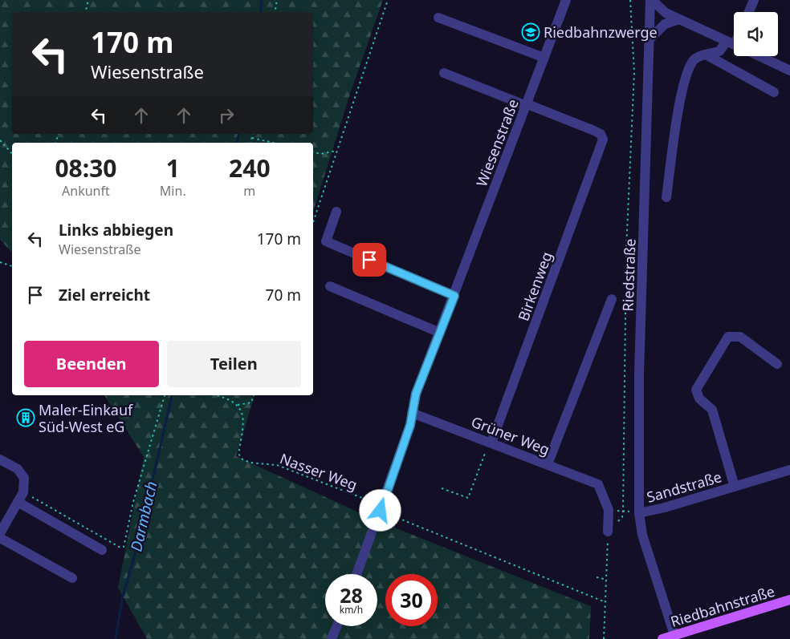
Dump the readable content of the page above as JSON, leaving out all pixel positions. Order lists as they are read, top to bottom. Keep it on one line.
{"streets":{"main road":["Riedbahnstraße"],"street":["Wiesenstraße","Riedstraße","Birkenweg","Grüner Weg","Sandstraße"],"path":["Nasser Weg"]},"crossings":[["Wiesenstraße","Birkenweg"],["Wiesenstraße","Grüner Weg"],["Wiesenstraße","Nasser Weg"],["Riedstraße","Sandstraße"],["Birkenweg","Grüner Weg"],["Sandstraße","Riedbahnstraße"]],"water":["Darmbach"],"places":{"school or university":["Riedbahnzwerge"],"building":["Maler-Einkauf Süd-West eG"]},"page":{"turn":["170 m","Wiesenstraße"],"eta":["08:30","Ankunft","1","Min.","240","m"],"list":[{"name":"Links abbiegen","note":"Wiesenstraße","value":"170 m"},{"name":"Ziel erreicht","value":"70 m"}],"buttons":["Beenden","Teilen"],"speed":"28 km/h","limit":"30"}}
